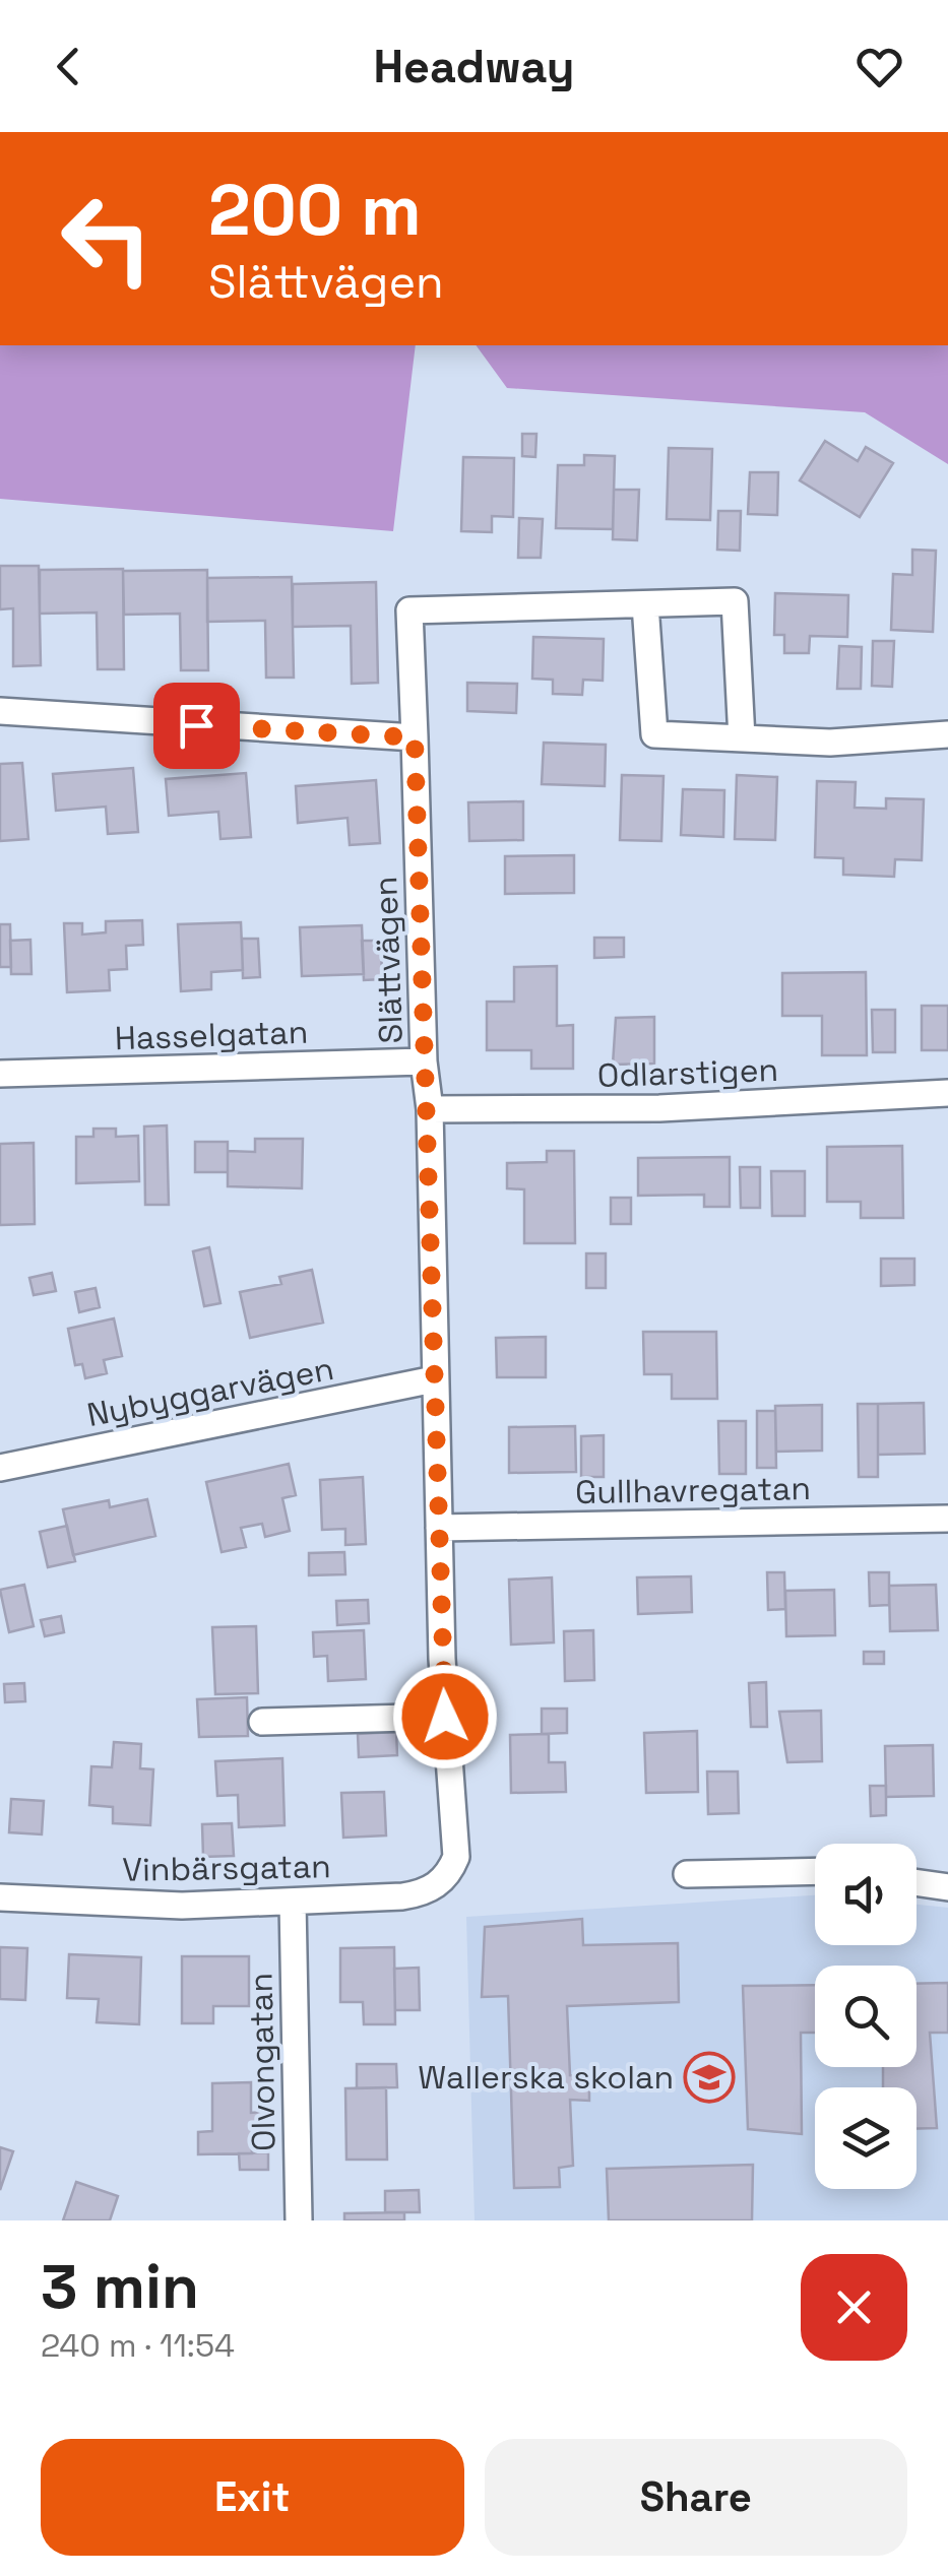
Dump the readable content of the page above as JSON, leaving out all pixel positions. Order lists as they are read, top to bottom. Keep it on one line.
{"streets":{"street":["Slättvägen","Hasselgatan","Odlarstigen","Nybyggarvägen","Gullhavregatan","Vinbärsgatan","Olvongatan"]},"crossings":[["Slättvägen","Hasselgatan"],["Slättvägen","Odlarstigen"],["Slättvägen","Nybyggarvägen"],["Slättvägen","Gullhavregatan"],["Slättvägen","Vinbärsgatan"],["Vinbärsgatan","Olvongatan"]],"places":{"school or university":["Wallerska skolan"]},"page":{"header":"Headway","turn":["200 m","Slättvägen"],"heading":["3 min","240 m · 11:54"],"buttons":["Exit","Share"]}}
